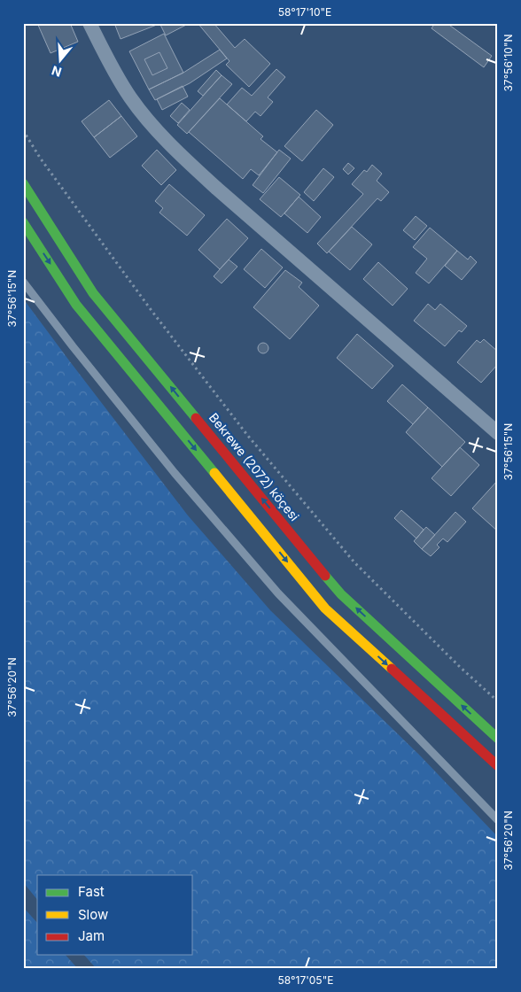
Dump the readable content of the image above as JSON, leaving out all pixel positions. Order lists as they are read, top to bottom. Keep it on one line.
{"streets":{"main road":["Bekrewe (2072) köçesi"]},"legend":["Fast","Slow","Jam"],"north":"bottom","coordinates":["58°17'10\"E","37°56'10\"N","37°56'15\"N","37°56'20\"N","58°17'05\"E"]}
